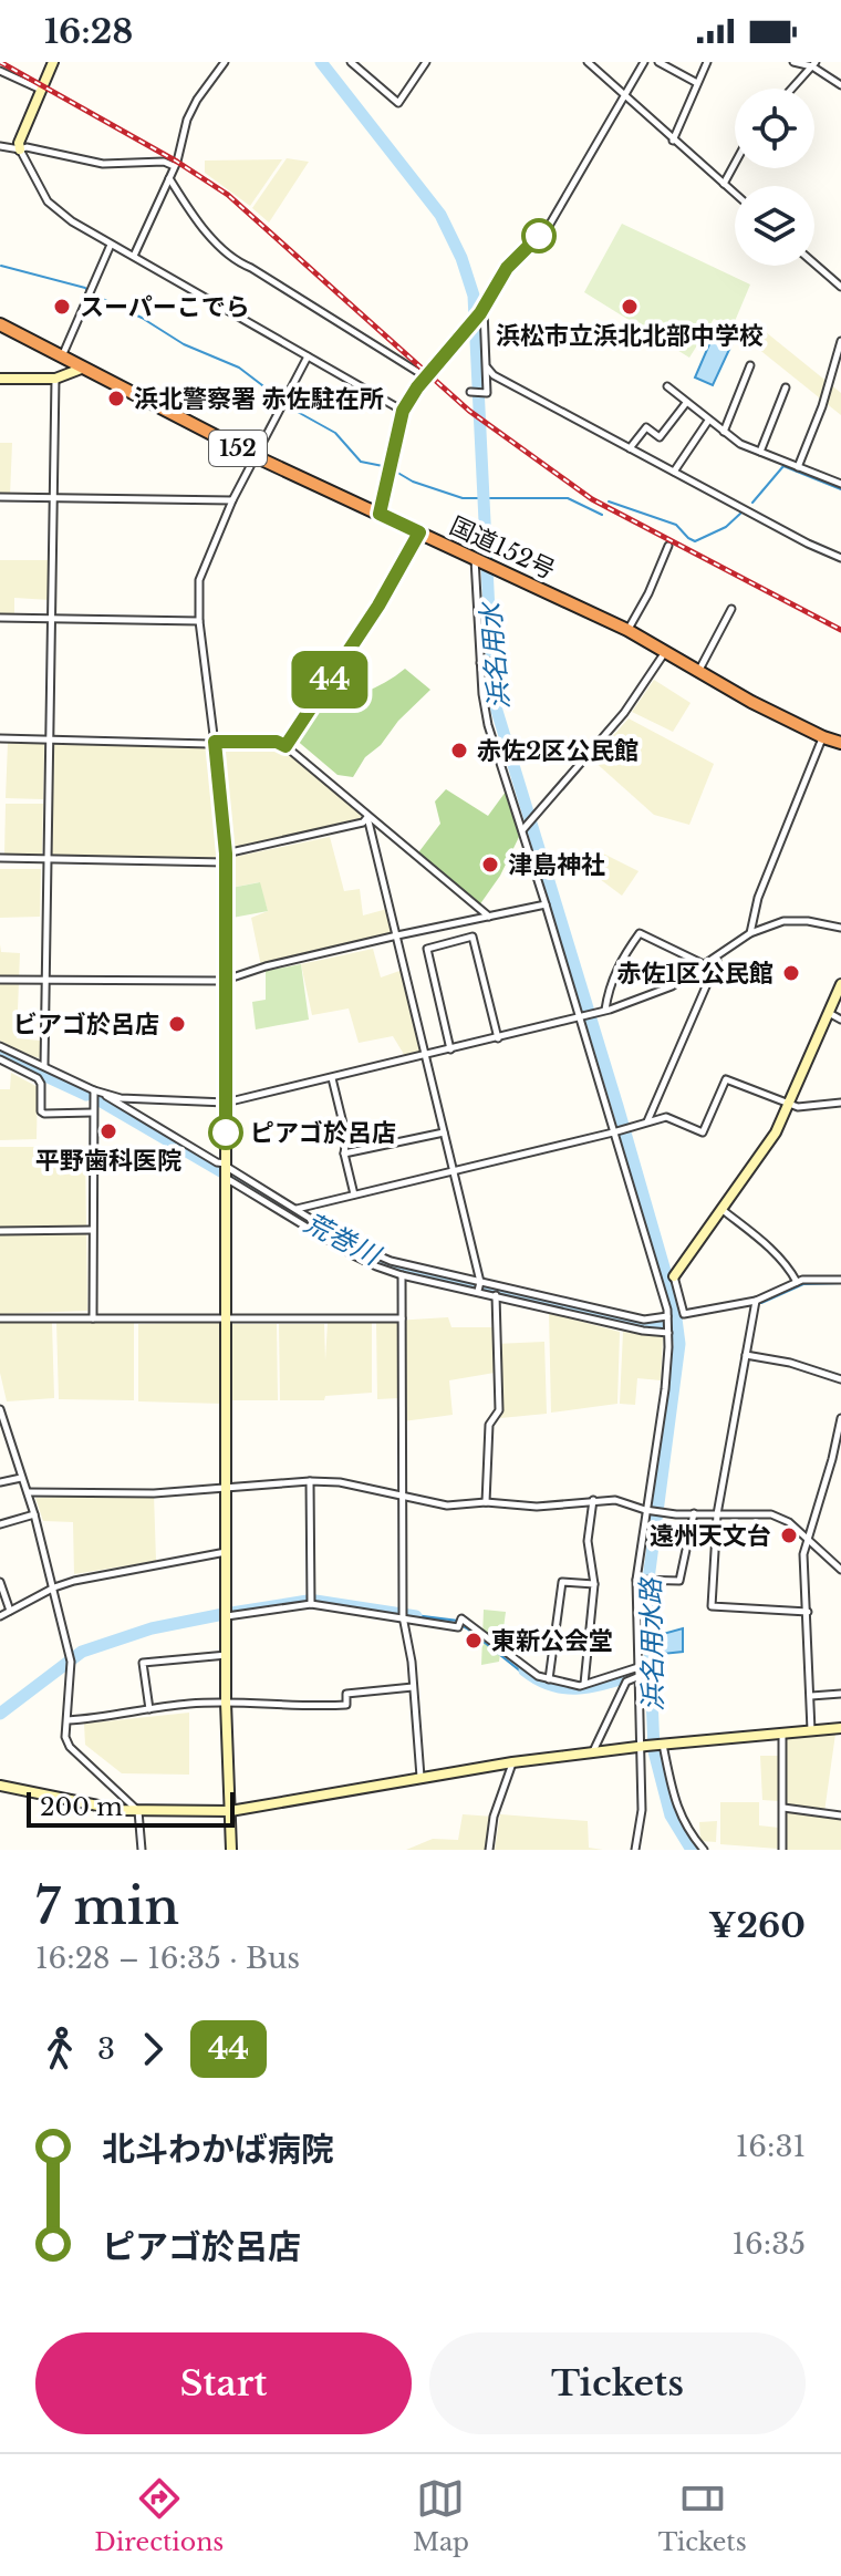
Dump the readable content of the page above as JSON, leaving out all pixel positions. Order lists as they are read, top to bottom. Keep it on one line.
{"streets":{"highway":["152","国道152号"]},"water":["浜名用水","荒巻川","浜名用水路"],"places":["スーパーこでら","浜松市立浜北北部中学校","浜北警察署 赤佐駐在所","赤佐2区公民館","津島神社","赤佐1区公民館","ビアゴ於呂店","平野歯科医院","ピアゴ於呂店","遠州天文台","東新公会堂"],"lines":["bus line 44"],"scale_bar":"200 m","page":{"status":"16:28","on_map":"44","scale":"200 m","heading":["7 min","16:28 – 16:35 · Bus","¥260"],"legs":["3","44"],"list":[{"name":"北斗わかば病院","value":"16:31"},{"name":"ピアゴ於呂店","value":"16:35"}],"buttons":["Start","Tickets"],"tabs":["Directions","Map","Tickets"]}}
